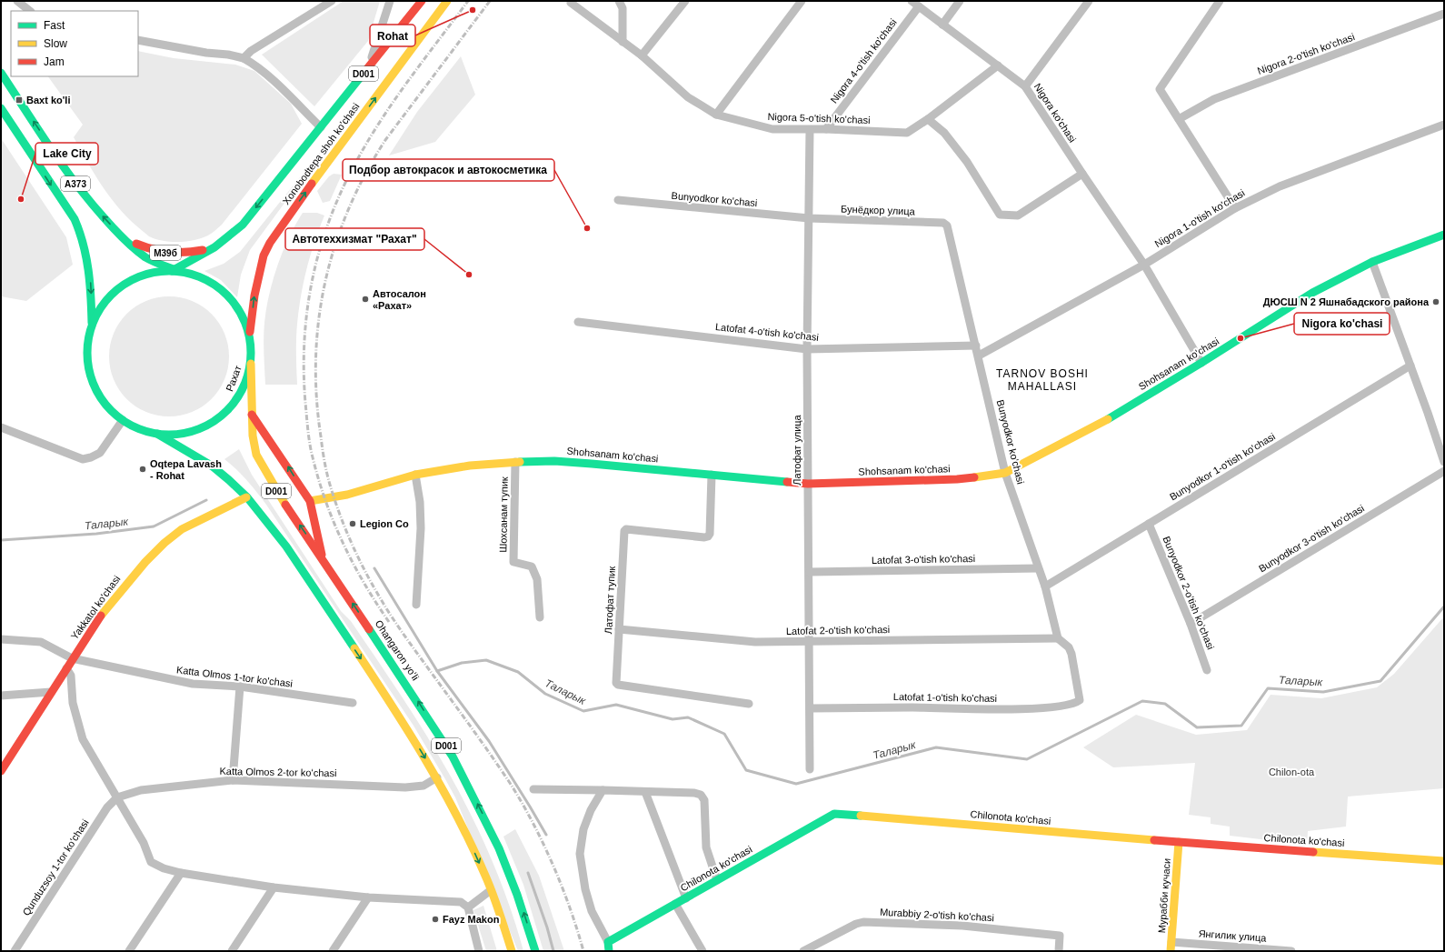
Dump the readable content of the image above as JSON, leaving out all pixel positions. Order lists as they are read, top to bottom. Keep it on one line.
{"streets":{"main road":["D001","Xonobodtepa shoh ko'chasi","A373","M39б","Shohsanam ko'chasi","Рахат","Yakkatol ko'chasi","Ohangaron yoʻli","Chilonota ko'chasi","Мурабби кучаси"],"street":["Nigora 2-o'tish ko'chasi","Nigora 4-o'tish ko'chasi","Nigora ko'chasi","Nigora 5-o'tish ko'chasi","Bunyodkor ko'chasi","Бунёдкор улица","Nigora 1-o'tish ko'chasi","Latofat 4-o'tish ko'chasi","Латофат улица","Bunyodkor 1-o'tish ko'chasi","Шохсанам тупик","Bunyodkor 3-o'tish ko'chasi","Latofat 3-o'tish ko'chasi","Bunyodkor 2-o'tish ko'chasi","Латофат тупик","Latofat 2-o'tish ko'chasi","Katta Olmos 1-tor ko'chasi","Latofat 1-o'tish ko'chasi","Katta Olmos 2-tor koʻchasi","Qunduzsoy 1-tor ko'chasi","Murabbiy 2-o'tish ko'chasi","Янгилик улица"]},"crossings":[["Nigora 4-o'tish ko'chasi","Nigora ko'chasi"],["Nigora 4-o'tish ko'chasi","Nigora 5-o'tish ko'chasi"],["D001","Рахат"],["D001","Yakkatol ko'chasi"],["D001","Katta Olmos 2-tor koʻchasi"],["Nigora ko'chasi","Nigora 5-o'tish ko'chasi"],["Nigora ko'chasi","Nigora 1-o'tish ko'chasi"],["Nigora ko'chasi","Shohsanam ko'chasi"],["Nigora 5-o'tish ko'chasi","Латофат улица"],["Xonobodtepa shoh ko'chasi","A373"],["Xonobodtepa shoh ko'chasi","M39б"],["Xonobodtepa shoh ko'chasi","Рахат"],["A373","M39б"],["A373","Рахат"],["Bunyodkor ko'chasi","Бунёдкор улица"],["Bunyodkor ko'chasi","Nigora 1-o'tish ko'chasi"],["Bunyodkor ko'chasi","Latofat 4-o'tish ko'chasi"],["Bunyodkor ko'chasi","Shohsanam ko'chasi"],["Bunyodkor ko'chasi","Латофат улица"],["Bunyodkor ko'chasi","Bunyodkor 1-o'tish ko'chasi"],["Bunyodkor ko'chasi","Latofat 3-o'tish ko'chasi"],["Bunyodkor ko'chasi","Latofat 2-o'tish ko'chasi"],["Bunyodkor ko'chasi","Latofat 1-o'tish ko'chasi"],["Бунёдкор улица","Латофат улица"],["Latofat 4-o'tish ko'chasi","Латофат улица"],["Shohsanam ko'chasi","Латофат улица"],["Shohsanam ko'chasi","Шохсанам тупик"],["Shohsanam ko'chasi","Латофат тупик"],["Рахат","Ohangaron yoʻli"],["Латофат улица","Latofat 3-o'tish ko'chasi"],["Латофат улица","Latofat 2-o'tish ko'chasi"],["Латофат улица","Latofat 1-o'tish ko'chasi"],["Bunyodkor 1-o'tish ko'chasi","Bunyodkor 2-o'tish ko'chasi"],["Bunyodkor 3-o'tish ko'chasi","Bunyodkor 2-o'tish ko'chasi"],["Латофат тупик","Latofat 2-o'tish ko'chasi"],["Yakkatol ko'chasi","Katta Olmos 1-tor ko'chasi"],["Latofat 2-o'tish ko'chasi","Latofat 1-o'tish ko'chasi"],["Katta Olmos 2-tor koʻchasi","Qunduzsoy 1-tor ko'chasi"],["Chilonota ko'chasi","Мурабби кучаси"],["Мурабби кучаси","Янгилик улица"]],"districts":["TARNOV BOSHI MAHALLASI"],"water":["Таларык"],"parks":["Chilon-ota"],"places":{"other":["Rohat","Lake City","Подбор автокрасок и автокосметика","Автотеххизмат \"Рахат\"","Автосалон «Рахат»","ДЮСШ N 2 Яшнабадского района","Nigora ko'chasi","Oqtepa Lavash - Rohat","Legion Co","Fayz Makon"],"transit":["Baxt ko'li"]},"legend":["Fast","Slow","Jam"]}
